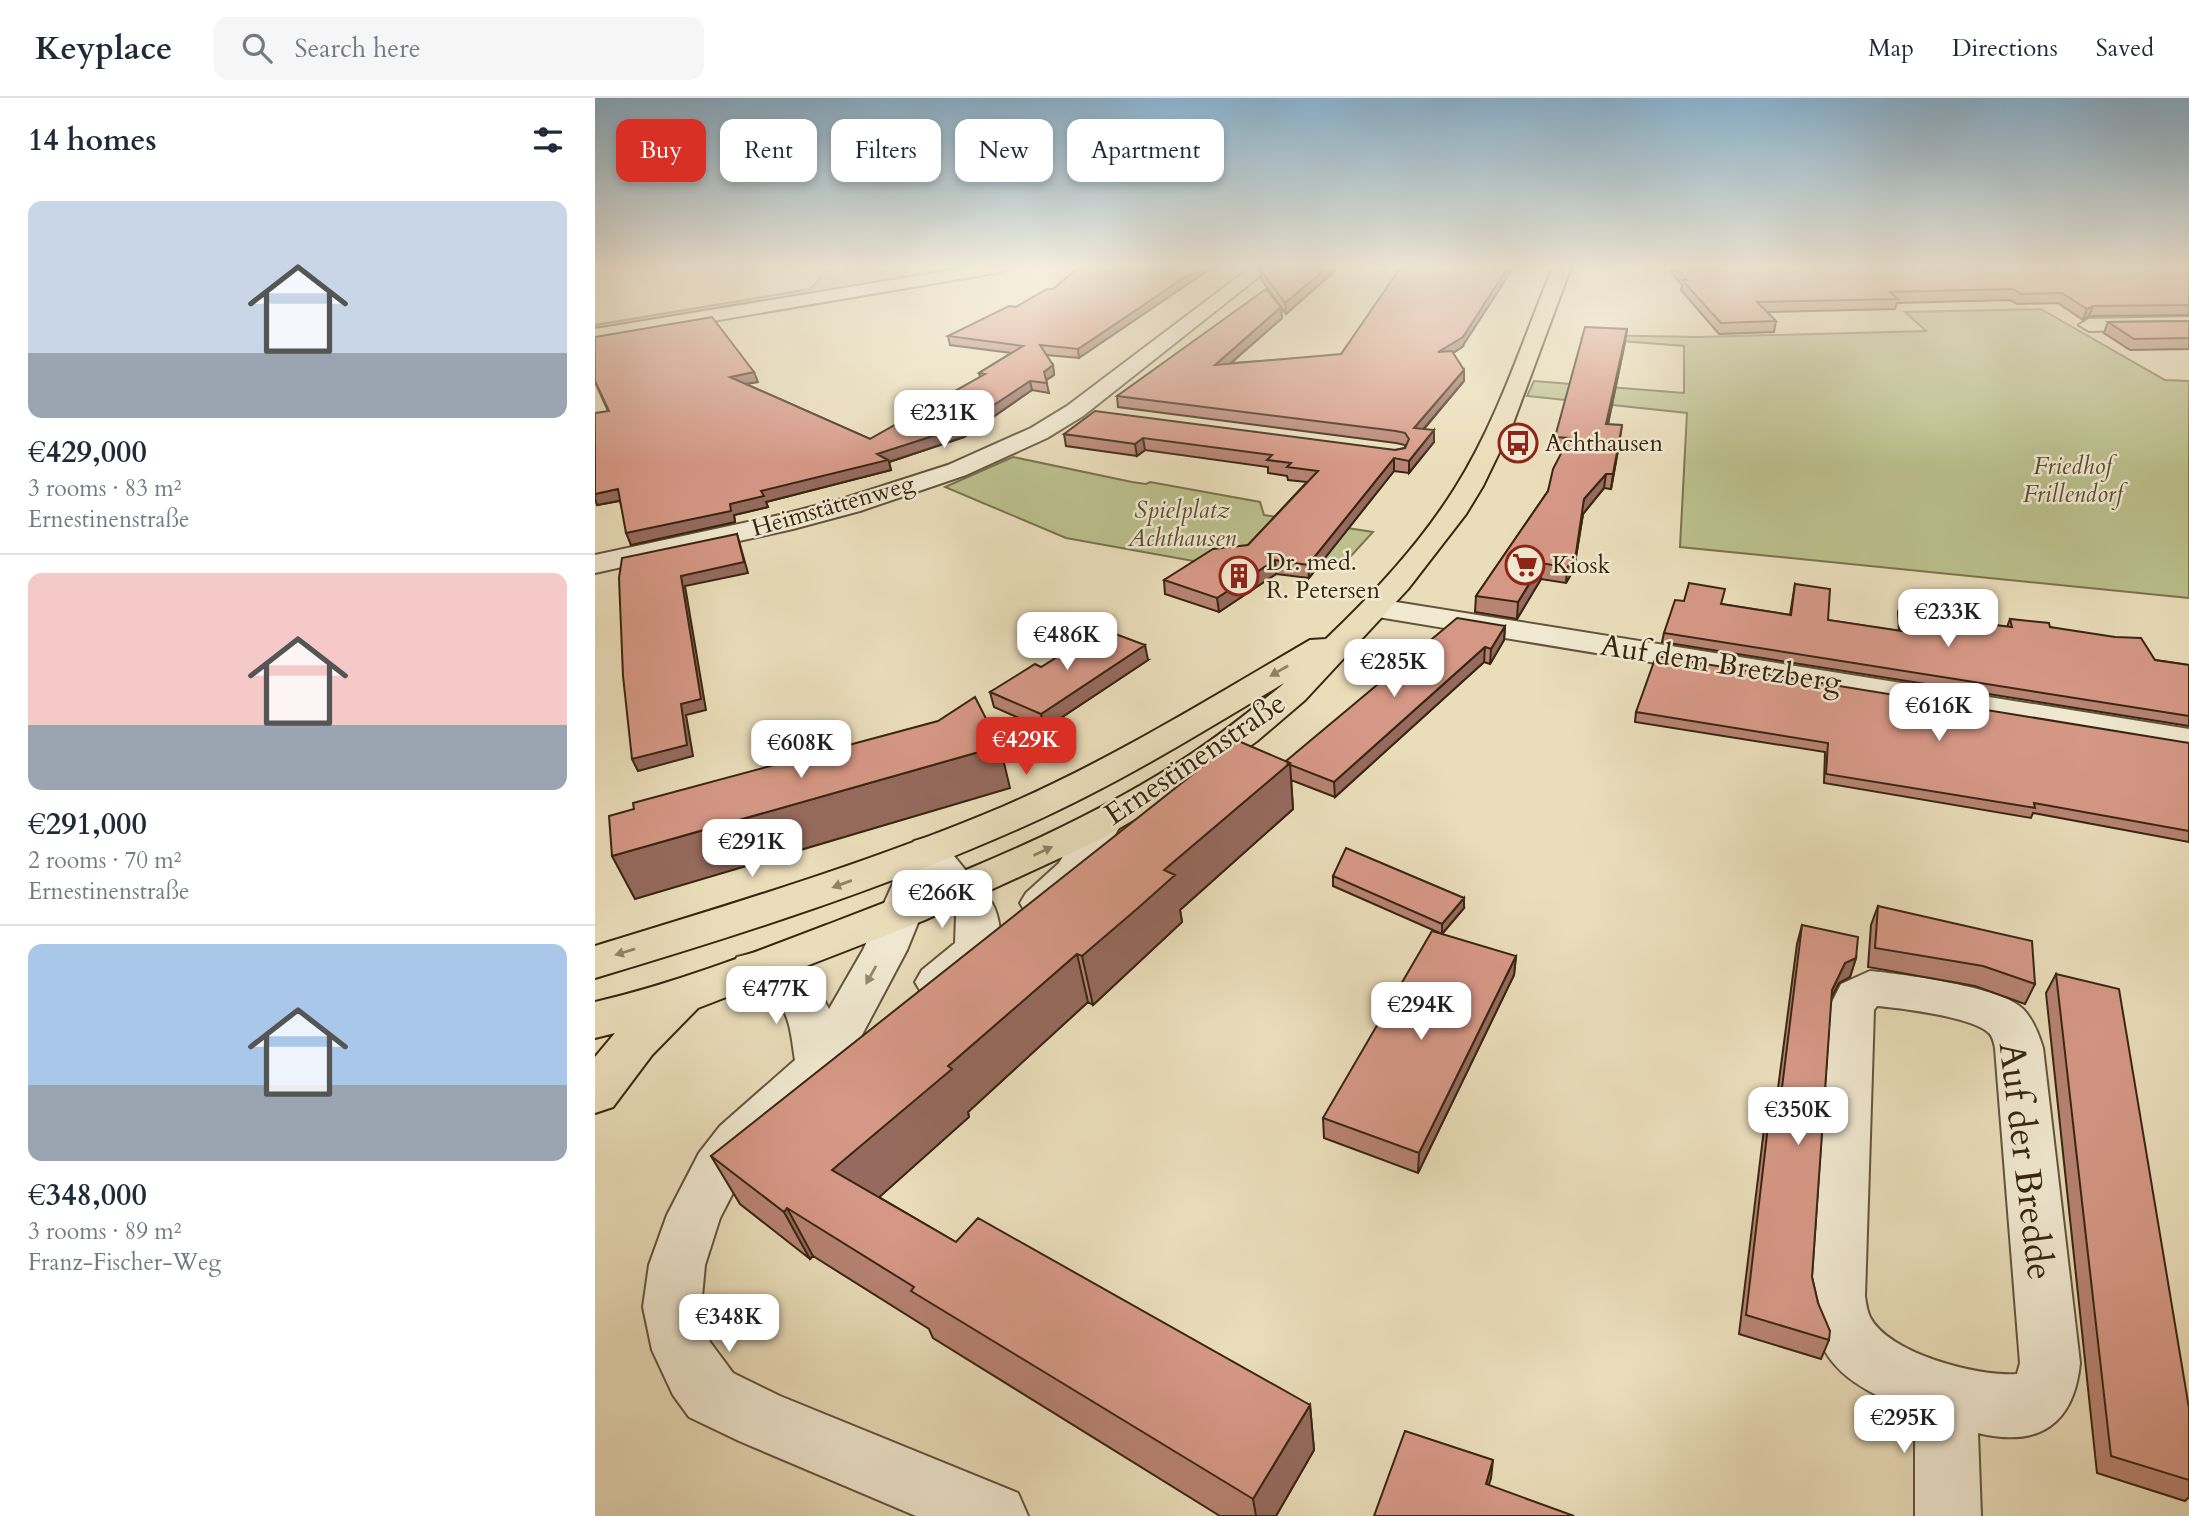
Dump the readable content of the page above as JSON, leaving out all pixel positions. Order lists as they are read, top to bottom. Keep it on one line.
{"streets":{"main road":["Ernestinenstraße"],"street":["Heimstättenweg","Auf dem Bretzberg","Auf der Bredde"]},"crossings":[["Auf dem Bretzberg","Ernestinenstraße"]],"parks":["Friedhof Frillendorf","Spielplatz Achthausen"],"places":{"bus stop":["Achthausen"],"supermarket":["Kiosk"],"building":["Dr. med. R. Petersen"]},"page":{"header":"Keyplace","search":"Search here","nav":["Map","Directions","Saved"],"heading":"14 homes","chip":["Buy","Rent","Filters","New","Apartment"],"list":[{"name":"€429,000","note":"3 rooms · 83 m² · Ernestinenstraße"},{"name":"€291,000","note":"2 rooms · 70 m² · Ernestinenstraße"},{"name":"€348,000","note":"3 rooms · 89 m² · Franz-Fischer-Weg"}],"price":["€231K","€233K","€486K","€285K","€616K","€429K","€608K","€291K","€266K","€477K","€294K","€350K","€348K","€295K"]}}
